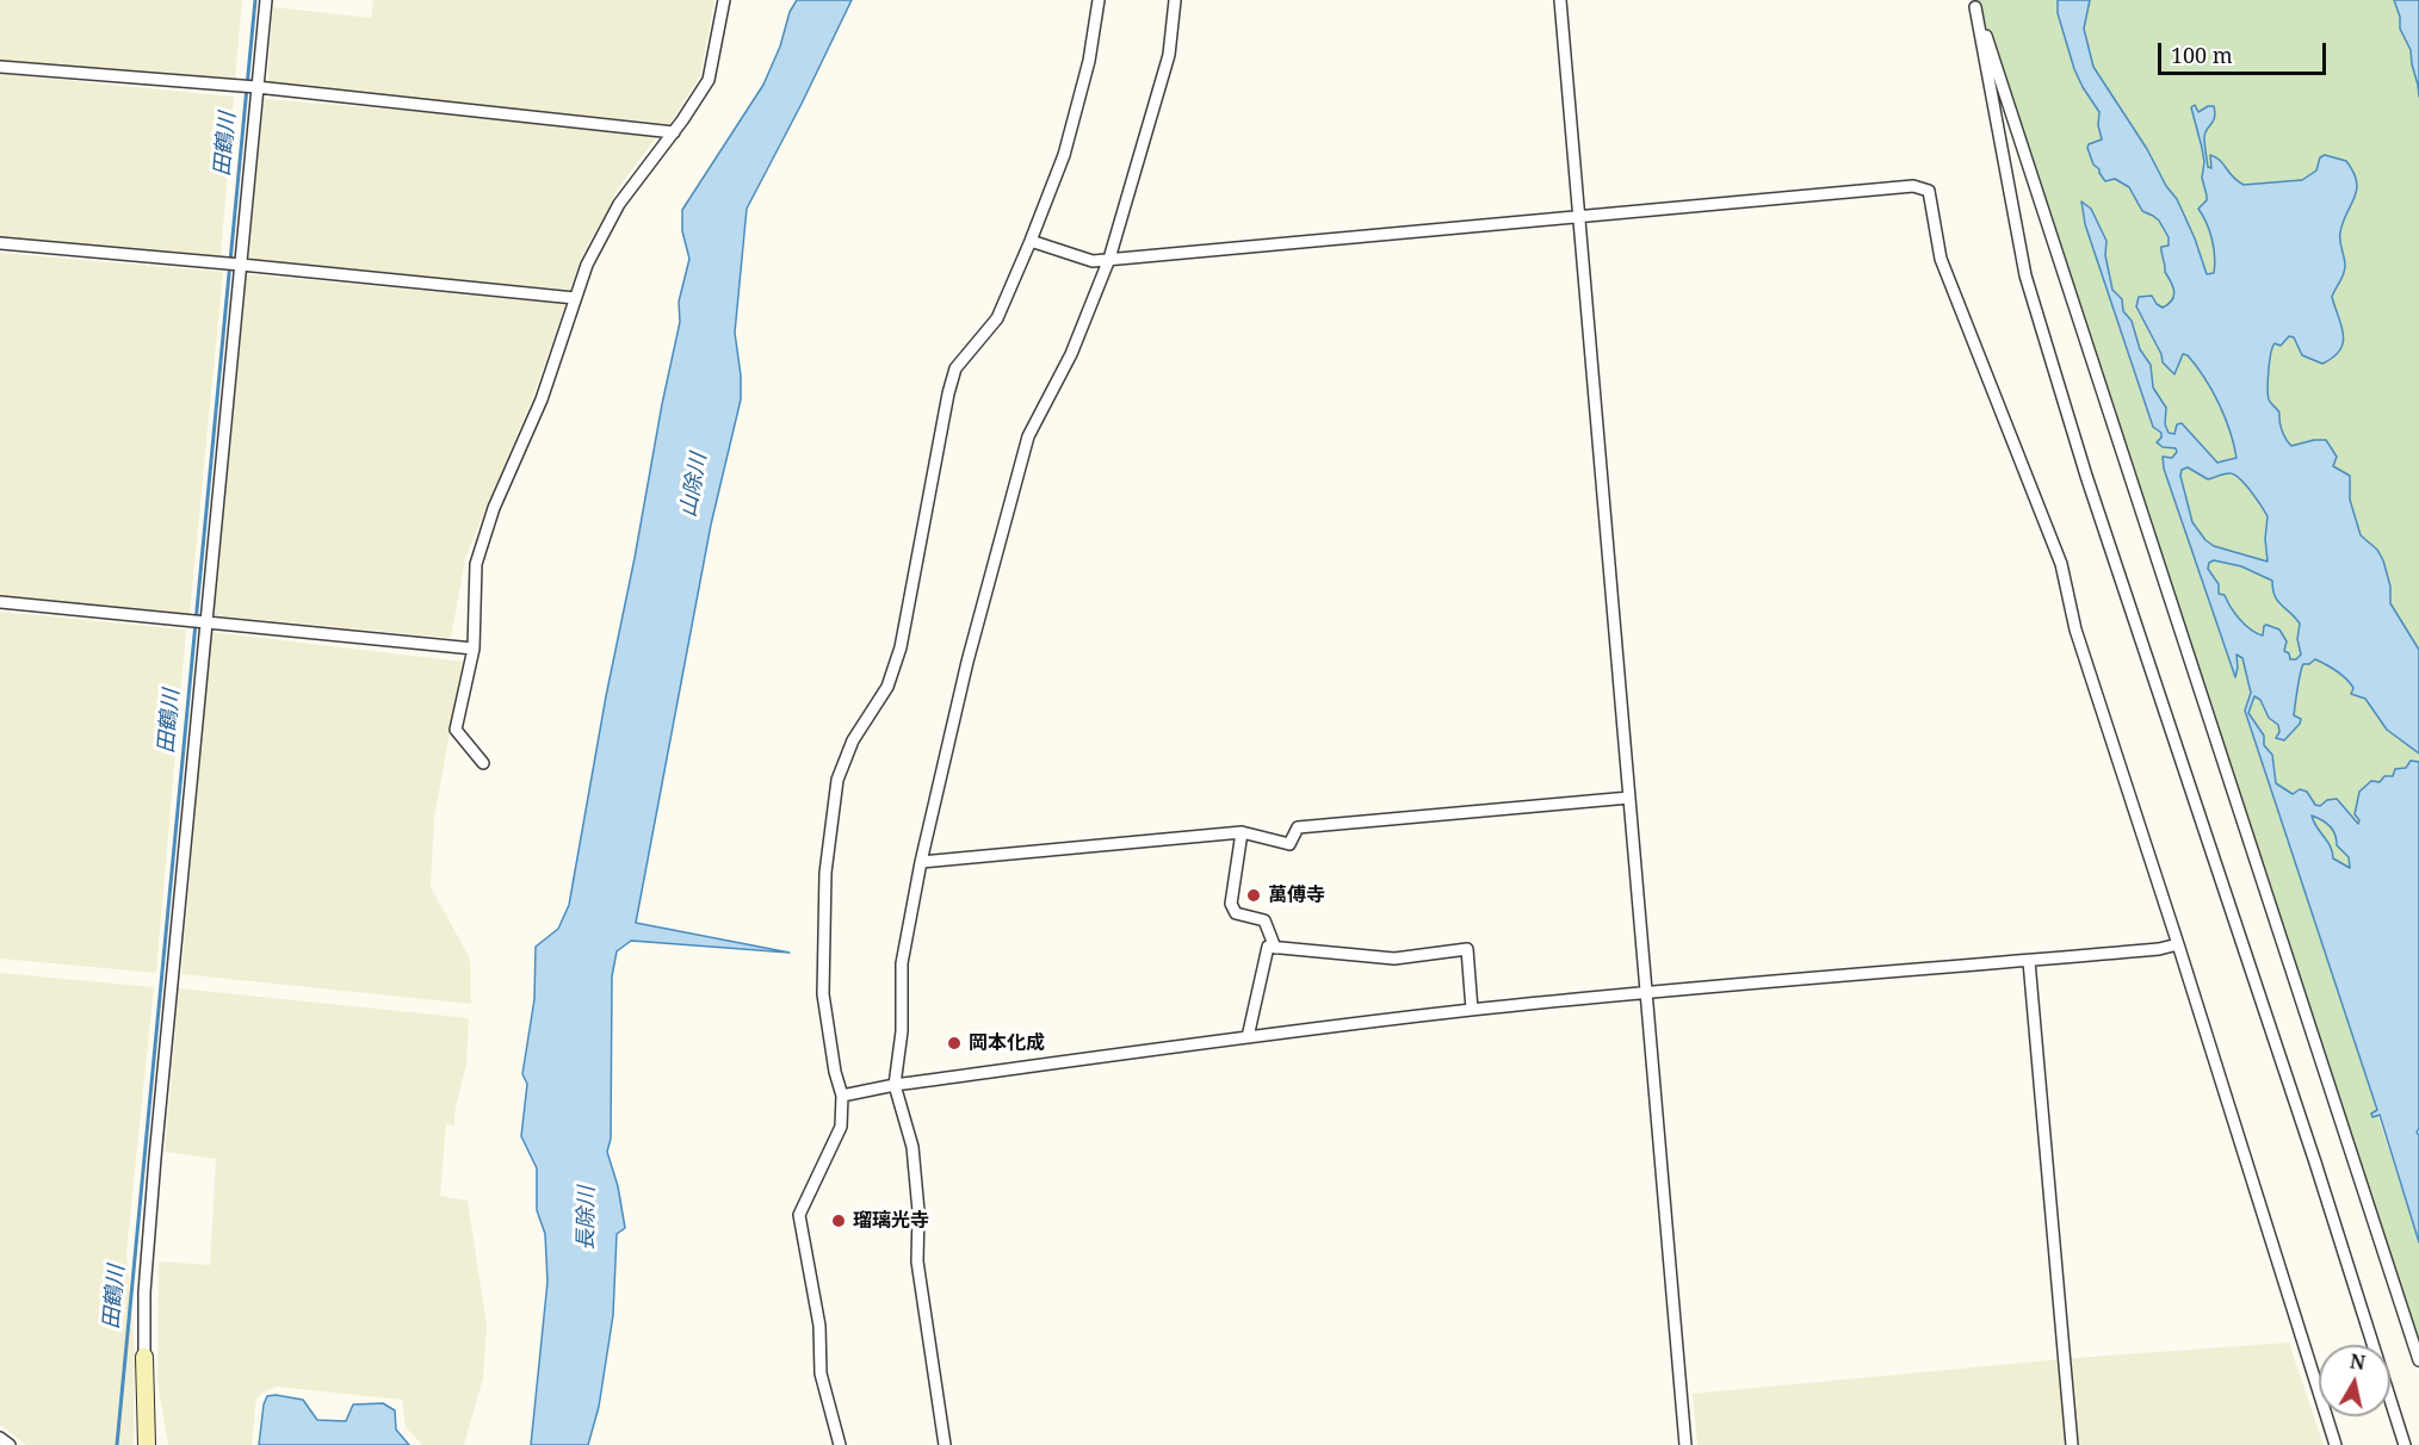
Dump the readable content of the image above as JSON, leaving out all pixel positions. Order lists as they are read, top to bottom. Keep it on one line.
{"water":["田鶴川","山除川","長除川"],"places":["萬傅寺","岡本化成","瑠璃光寺"],"scale_bar":"100 m","north":"top"}
